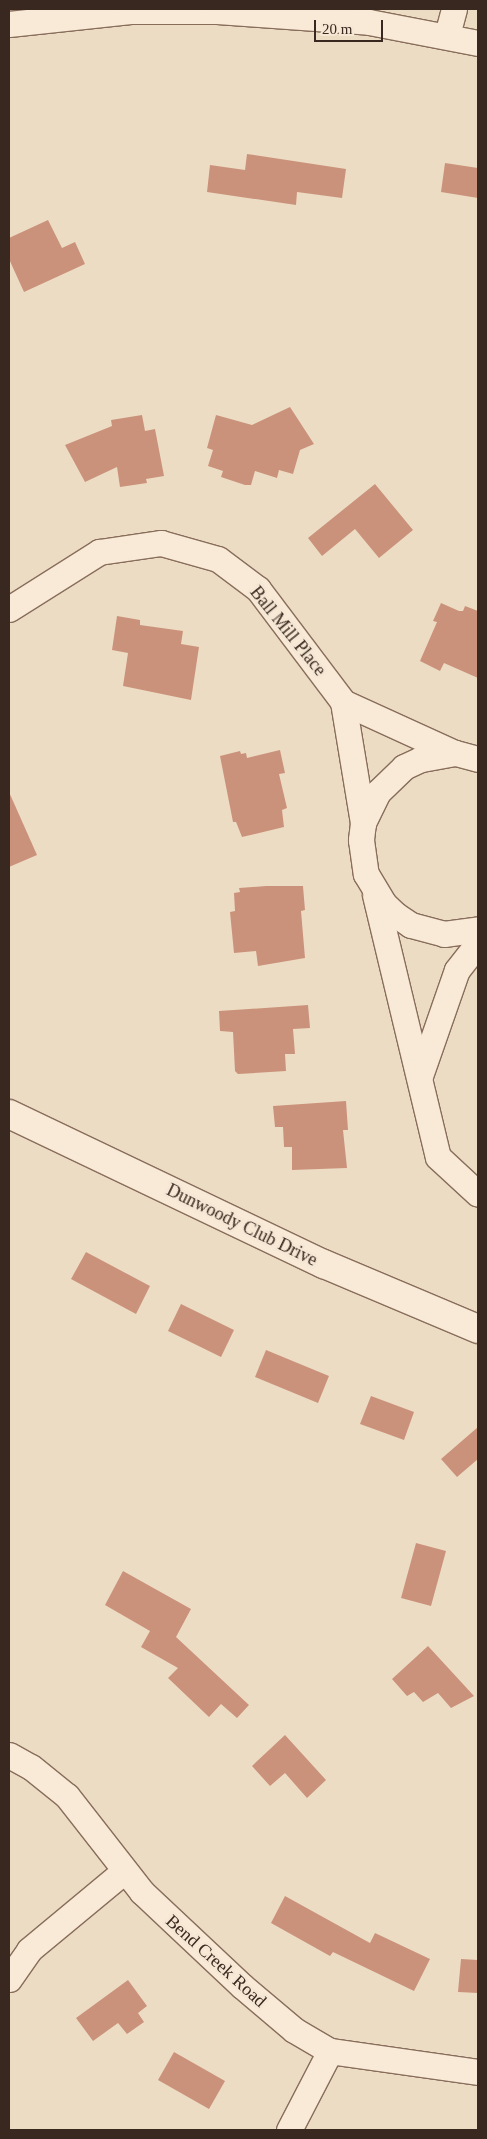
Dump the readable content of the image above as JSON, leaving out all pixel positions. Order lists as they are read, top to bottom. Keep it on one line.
{"streets":{"street":["Ball Mill Place","Dunwoody Club Drive","Bend Creek Road"]},"scale_bar":"20 m"}
